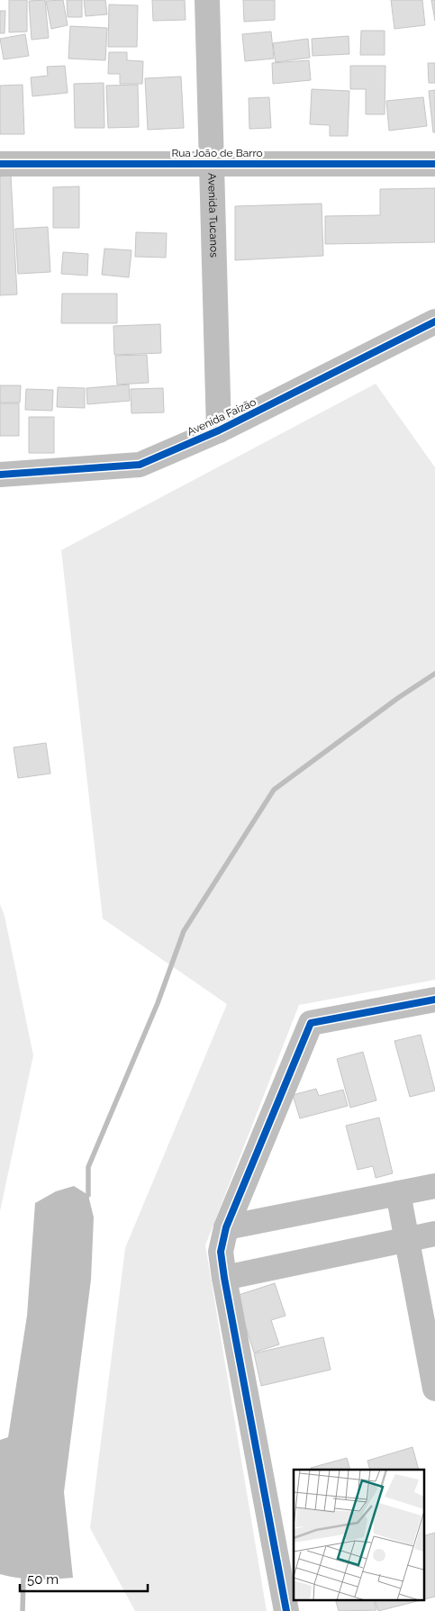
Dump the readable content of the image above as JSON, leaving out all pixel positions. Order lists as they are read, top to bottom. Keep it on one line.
{"streets":{"street":["Rua João de Barro","Avenida Tucanos","Avenida Faizão"]},"crossings":[["Rua João de Barro","Avenida Tucanos"],["Avenida Tucanos","Avenida Faizão"]],"scale_bar":"50 m"}
